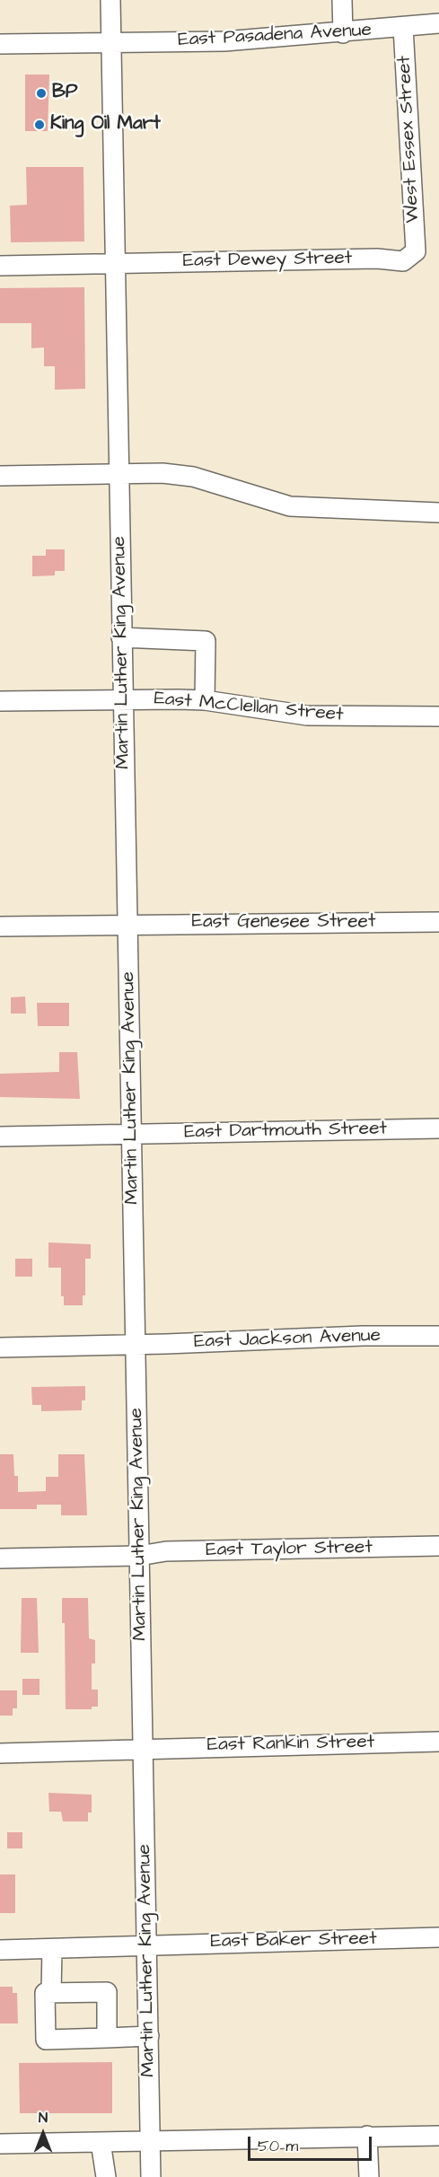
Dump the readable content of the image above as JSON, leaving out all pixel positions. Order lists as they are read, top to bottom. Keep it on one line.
{"streets":{"street":["East Pasadena Avenue","West Essex Street","East Dewey Street","Martin Luther King Avenue","East McClellan Street","East Genesee Street","East Dartmouth Street","East Jackson Avenue","East Taylor Street","East Rankin Street","East Baker Street"]},"crossings":[["East Pasadena Avenue","West Essex Street"],["East Pasadena Avenue","Martin Luther King Avenue"],["West Essex Street","East Dewey Street"],["East Dewey Street","Martin Luther King Avenue"],["Martin Luther King Avenue","East McClellan Street"],["Martin Luther King Avenue","East Genesee Street"],["Martin Luther King Avenue","East Dartmouth Street"],["Martin Luther King Avenue","East Jackson Avenue"],["Martin Luther King Avenue","East Taylor Street"],["Martin Luther King Avenue","East Rankin Street"],["Martin Luther King Avenue","East Baker Street"]],"places":["BP","King Oil Mart"],"scale_bar":"50 m","north":"top"}
